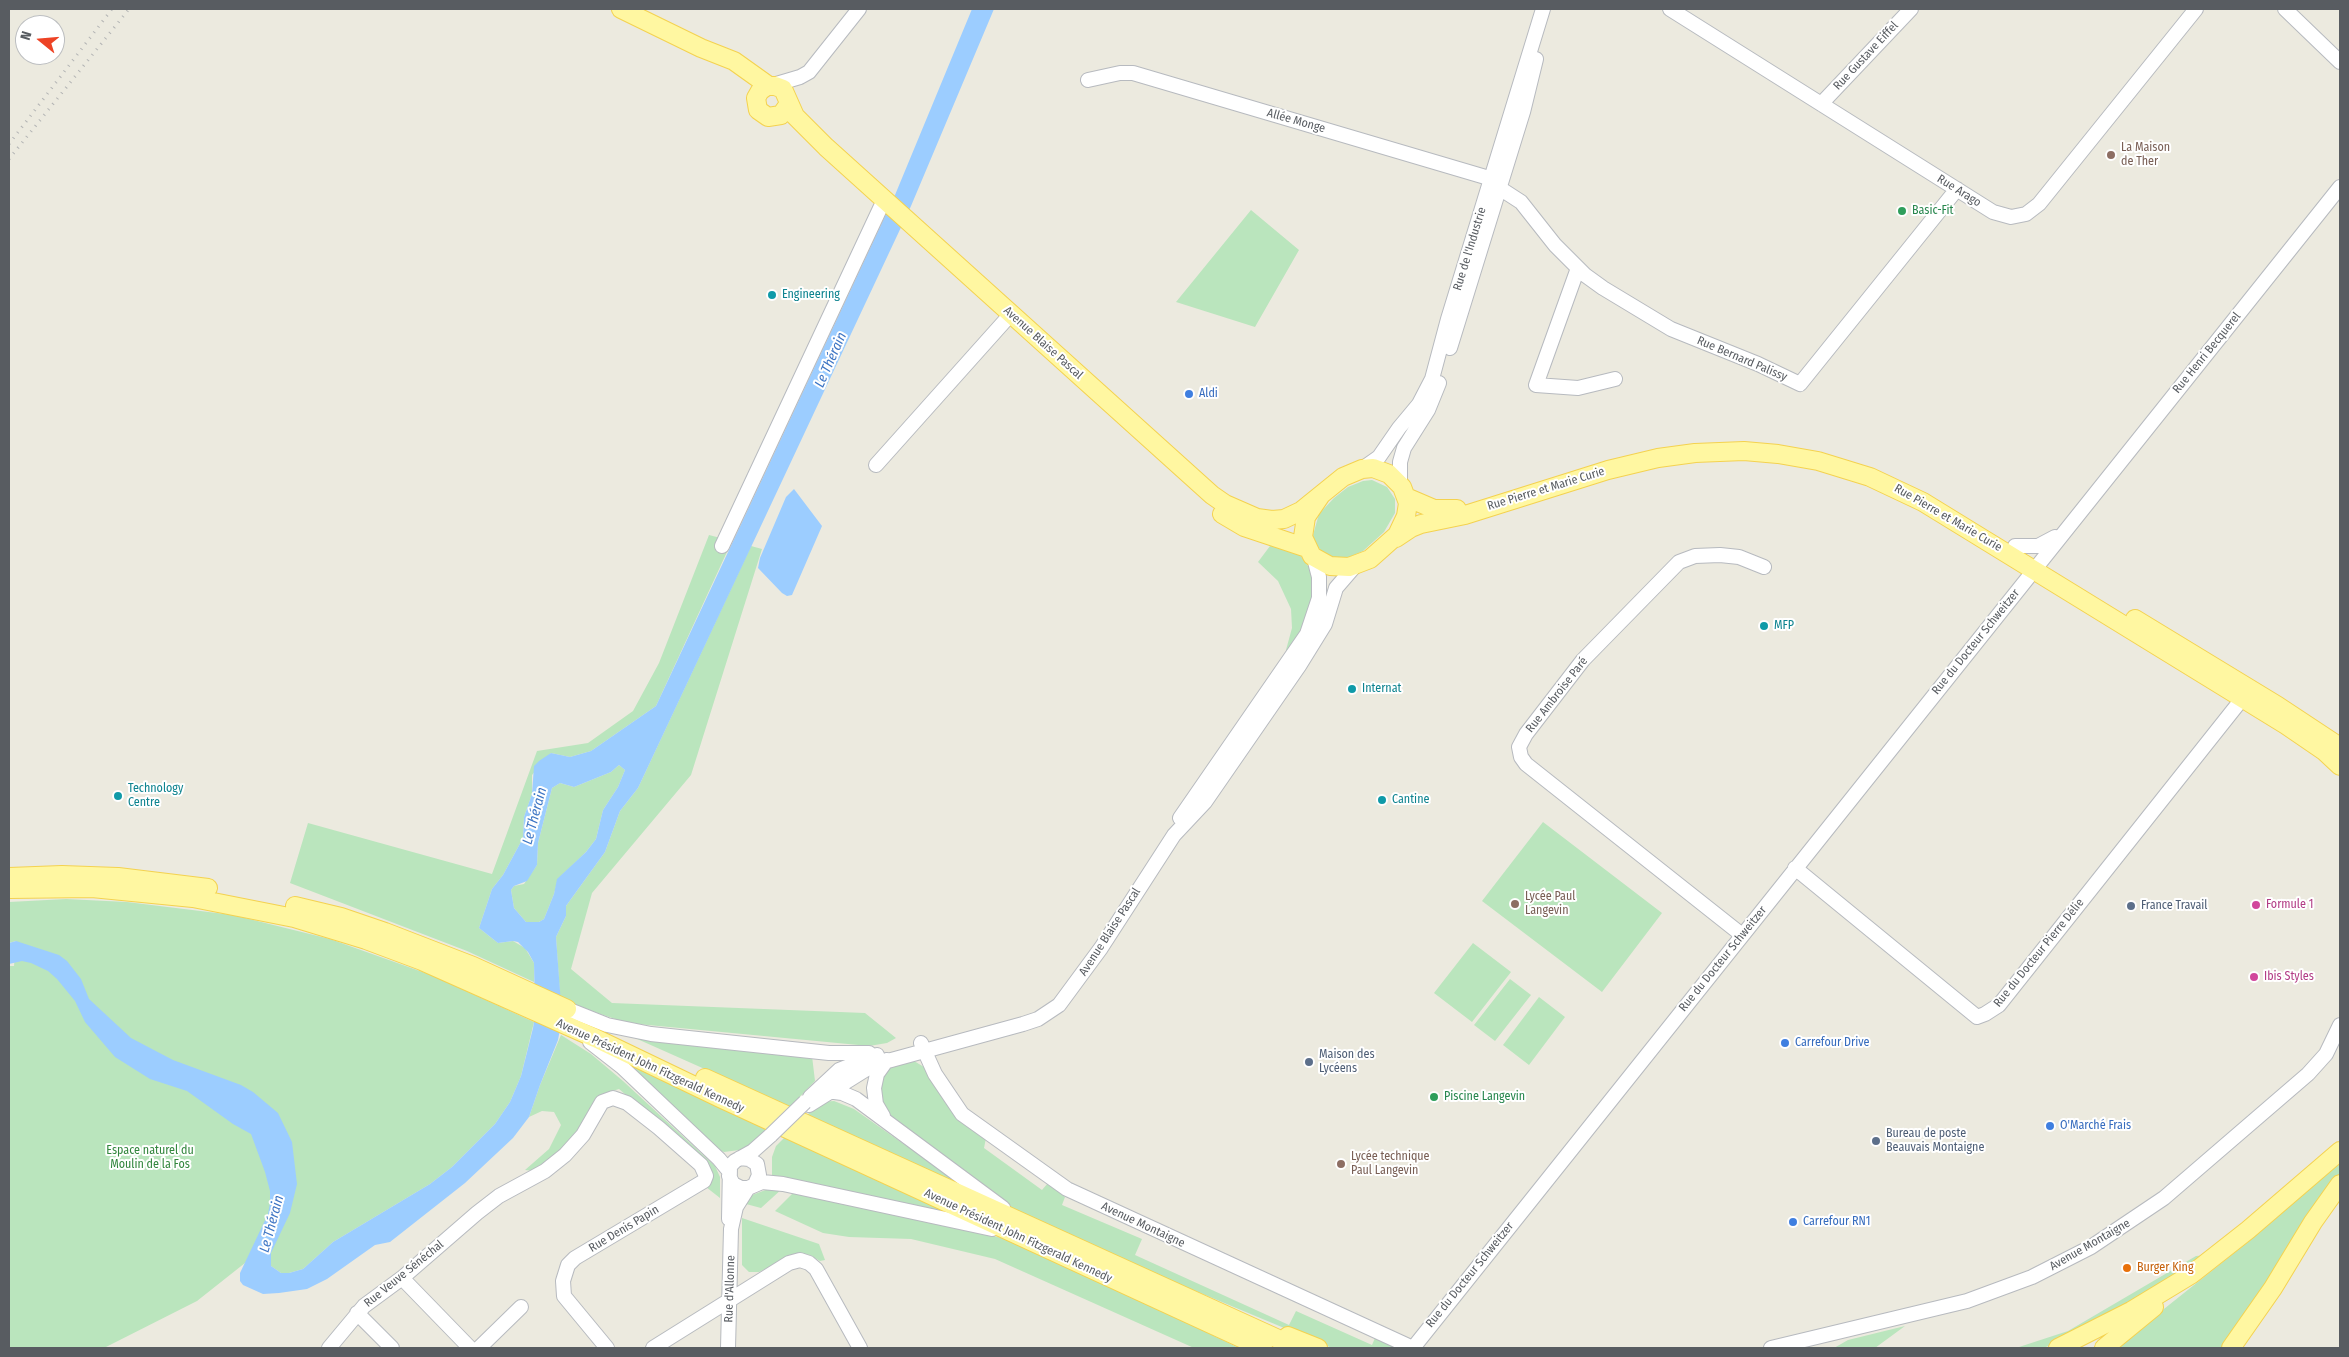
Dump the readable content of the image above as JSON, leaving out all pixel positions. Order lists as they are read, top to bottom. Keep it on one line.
{"streets":{"main road":["Avenue Blaise Pascal","Rue Pierre et Marie Curie","Avenue Président John Fitzgerald Kennedy"],"street":["Rue Gustave Eiffel","Allée Monge","Rue Arago","Rue de l'Industrie","Rue Henri Becquerel","Rue Bernard Palissy","Rue du Docteur Schweitzer","Rue Ambroise Paré","Rue du Docteur Pierre Délie","Avenue Montaigne","Rue Denis Papin","Rue Veuve Sénéchal","Rue d'Allonne"]},"crossings":[["Rue Gustave Eiffel","Rue Arago"],["Allée Monge","Rue de l'Industrie"],["Allée Monge","Rue Bernard Palissy"],["Rue Arago","Rue Bernard Palissy"],["Rue de l'Industrie","Avenue Blaise Pascal"],["Rue de l'Industrie","Rue Bernard Palissy"],["Rue de l'Industrie","Rue Pierre et Marie Curie"],["Avenue Blaise Pascal","Rue Pierre et Marie Curie"],["Avenue Blaise Pascal","Avenue Montaigne"],["Avenue Blaise Pascal","Rue d'Allonne"],["Rue Henri Becquerel","Rue Pierre et Marie Curie"],["Rue Henri Becquerel","Rue du Docteur Schweitzer"],["Rue Pierre et Marie Curie","Rue du Docteur Schweitzer"],["Rue Pierre et Marie Curie","Rue du Docteur Pierre Délie"],["Rue du Docteur Schweitzer","Rue Ambroise Paré"],["Rue du Docteur Schweitzer","Rue du Docteur Pierre Délie"],["Rue du Docteur Schweitzer","Avenue Montaigne"],["Rue Denis Papin","Rue Veuve Sénéchal"]],"water":["Le Thérain"],"parks":["Espace naturel du Moulin de la Fos"],"places":["La Maison de Ther","Basic-Fit","Engineering","Aldi","MFP","Internat","Technology Centre","Cantine","Lycée Paul Langevin","Formule 1","France Travail","Ibis Styles","Carrefour Drive","Maison des Lycéens","Piscine Langevin","O'Marché Frais","Bureau de poste Beauvais Montaigne","Lycée technique Paul Langevin","Carrefour RN1","Burger King"],"north":"left"}
